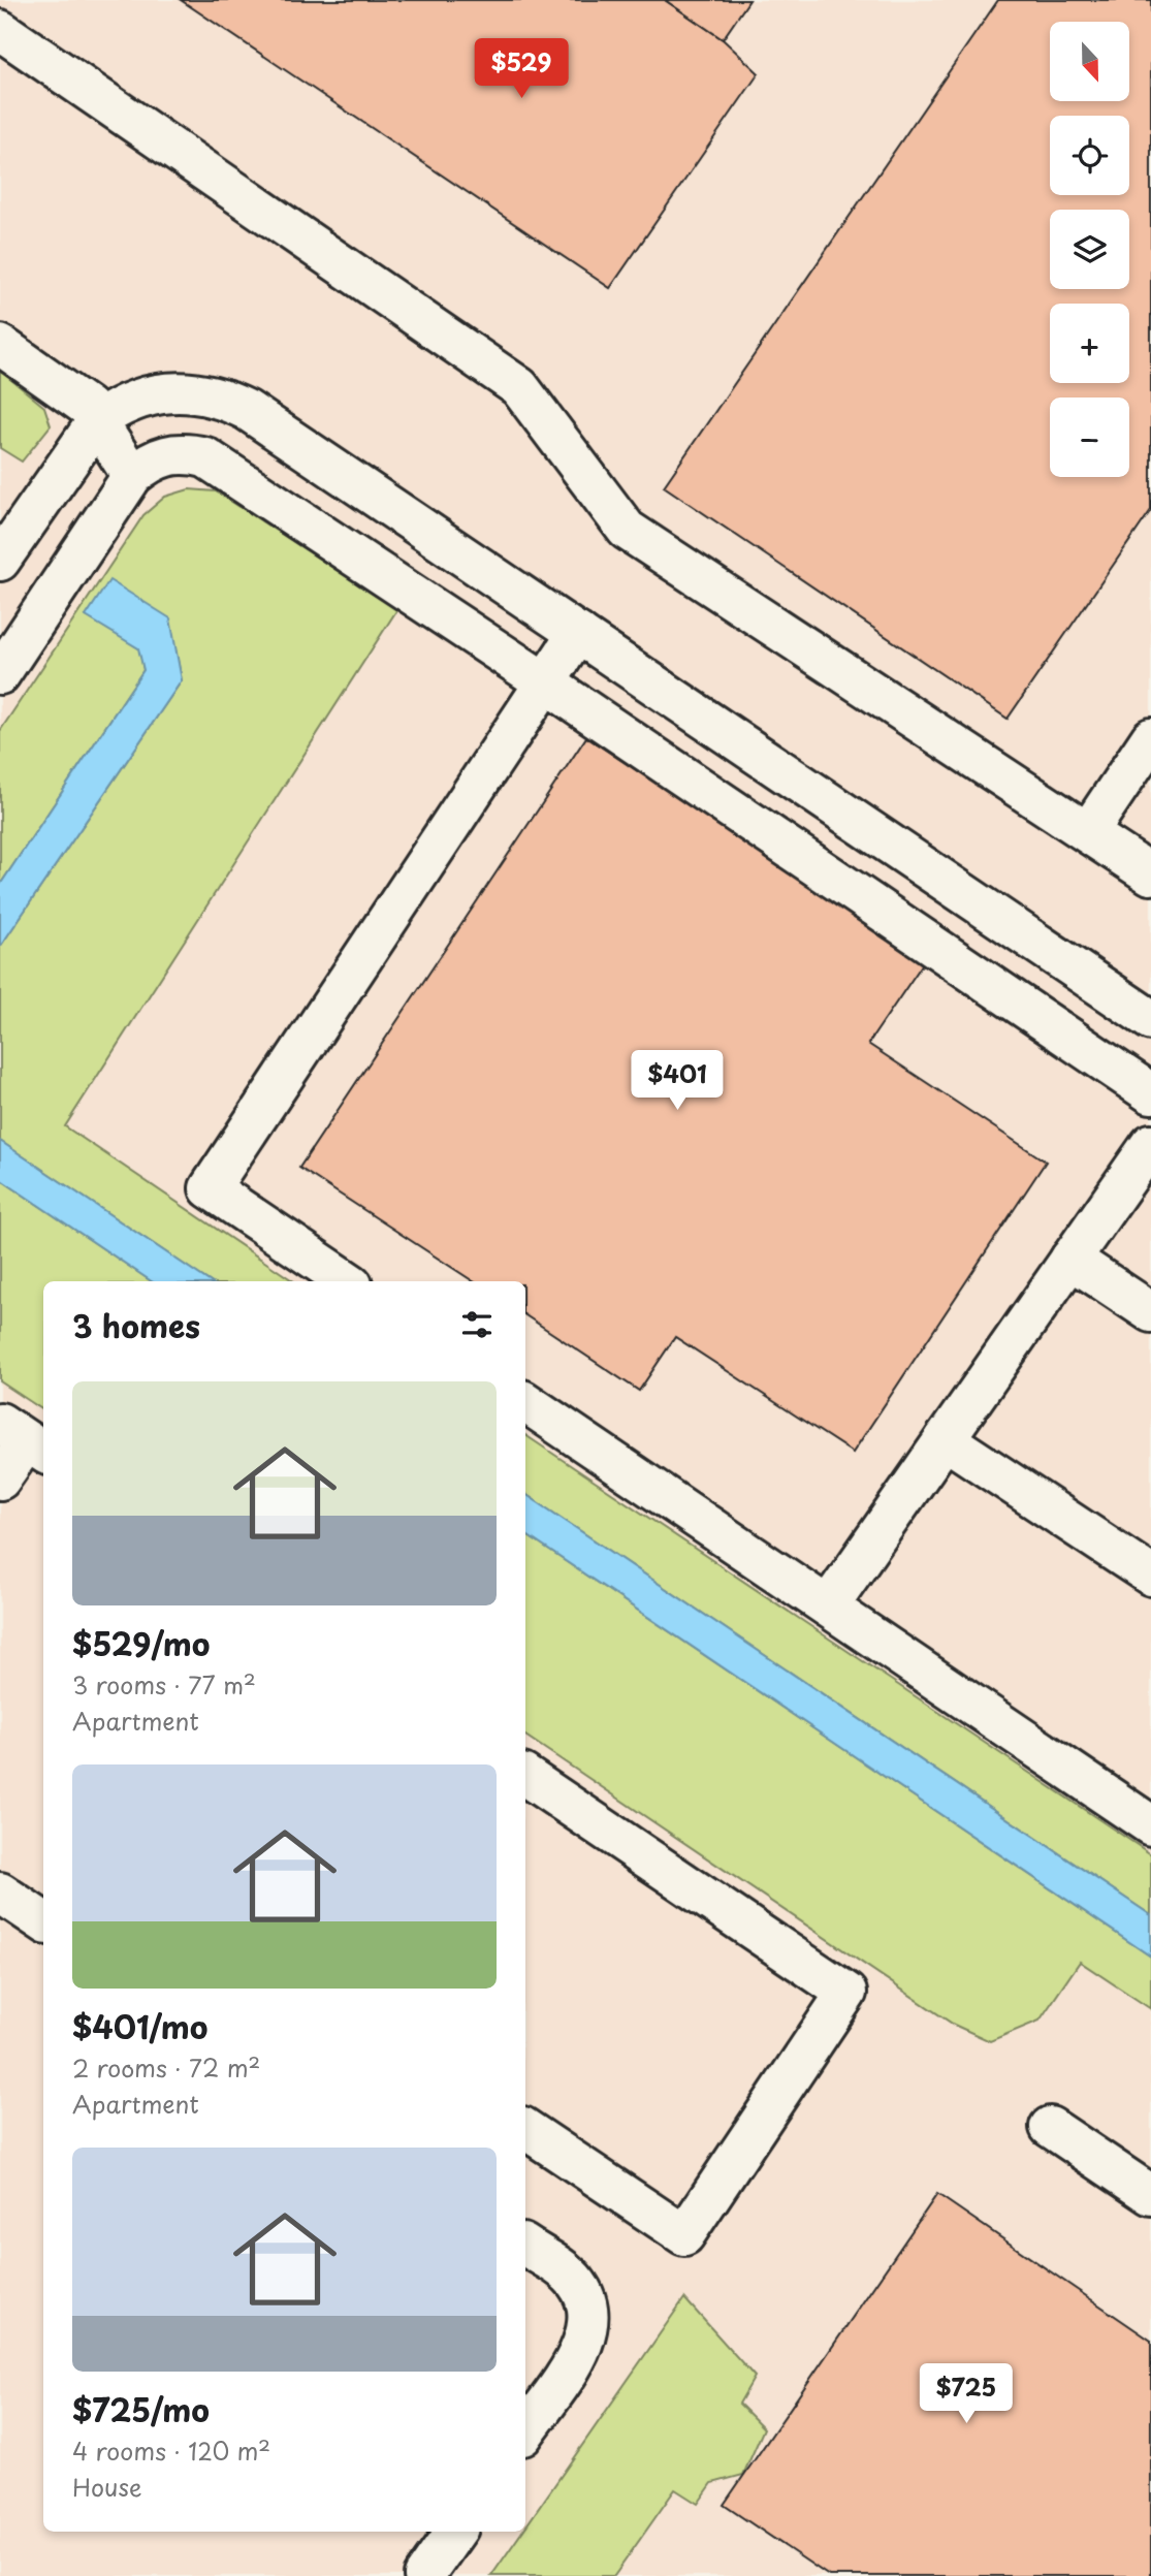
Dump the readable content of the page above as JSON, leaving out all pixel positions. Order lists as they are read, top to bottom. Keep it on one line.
{"north":"bottom","page":{"map_buttons":["+","−"],"price":["$529","$401","$725"],"heading":"3 homes","list":[{"name":"$529/mo","note":"3 rooms · 77 m² · Apartment"},{"name":"$401/mo","note":"2 rooms · 72 m² · Apartment"},{"name":"$725/mo","note":"4 rooms · 120 m² · House"}]}}
